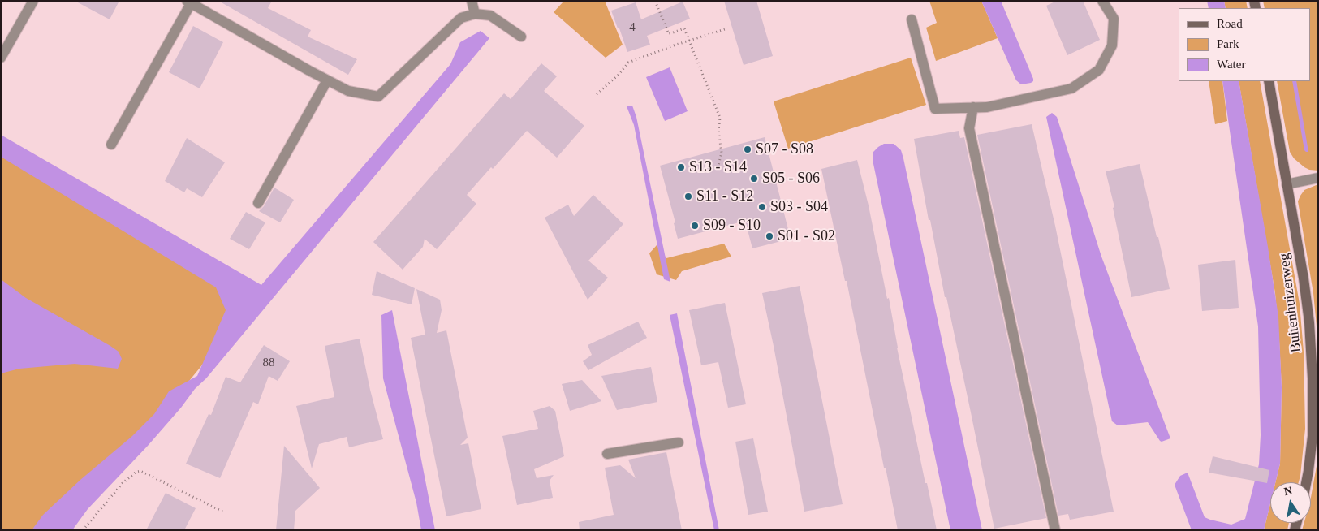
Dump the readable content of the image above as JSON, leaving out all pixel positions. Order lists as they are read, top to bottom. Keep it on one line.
{"streets":{"street":["Buitenhuizerweg"]},"places":["S07 - S08","S13 - S14","S05 - S06","S11 - S12","S03 - S04","S09 - S10","S01 - S02"],"house_numbers":["4","88"],"legend":["Road","Park","Water"],"north":"top"}
